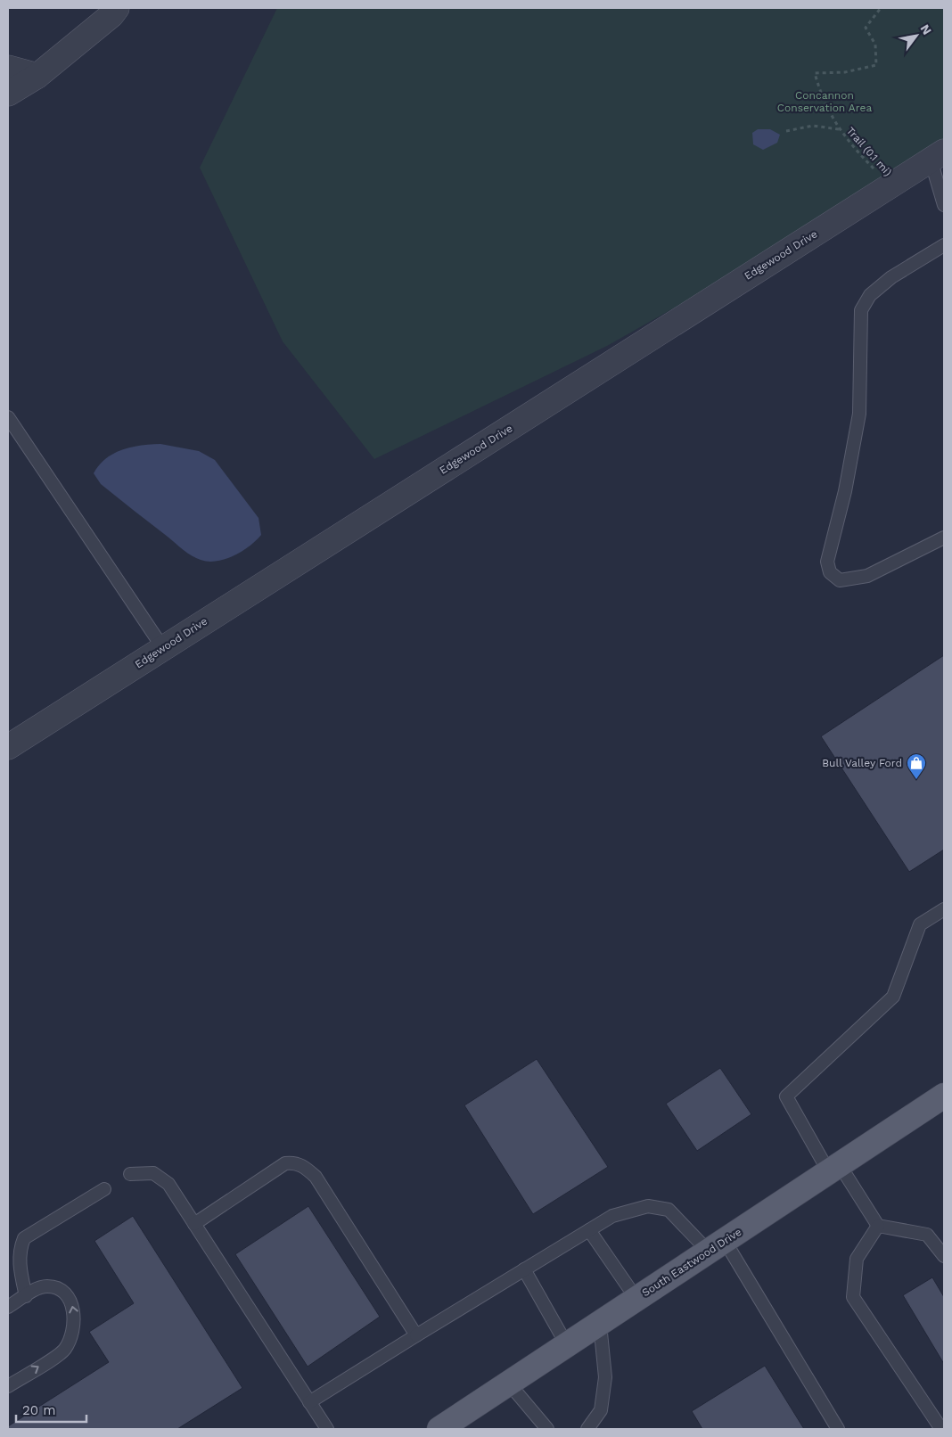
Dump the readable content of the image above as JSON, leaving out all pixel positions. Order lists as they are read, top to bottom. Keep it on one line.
{"streets":{"main road":["South Eastwood Drive"],"street":["Edgewood Drive"],"path":["Trail (0.1 mi)"]},"crossings":[["Trail (0.1 mi)","Edgewood Drive"]],"parks":["Concannon Conservation Area"],"places":{"shop":["Bull Valley Ford"]},"scale_bar":"20 m","north":"top right"}
